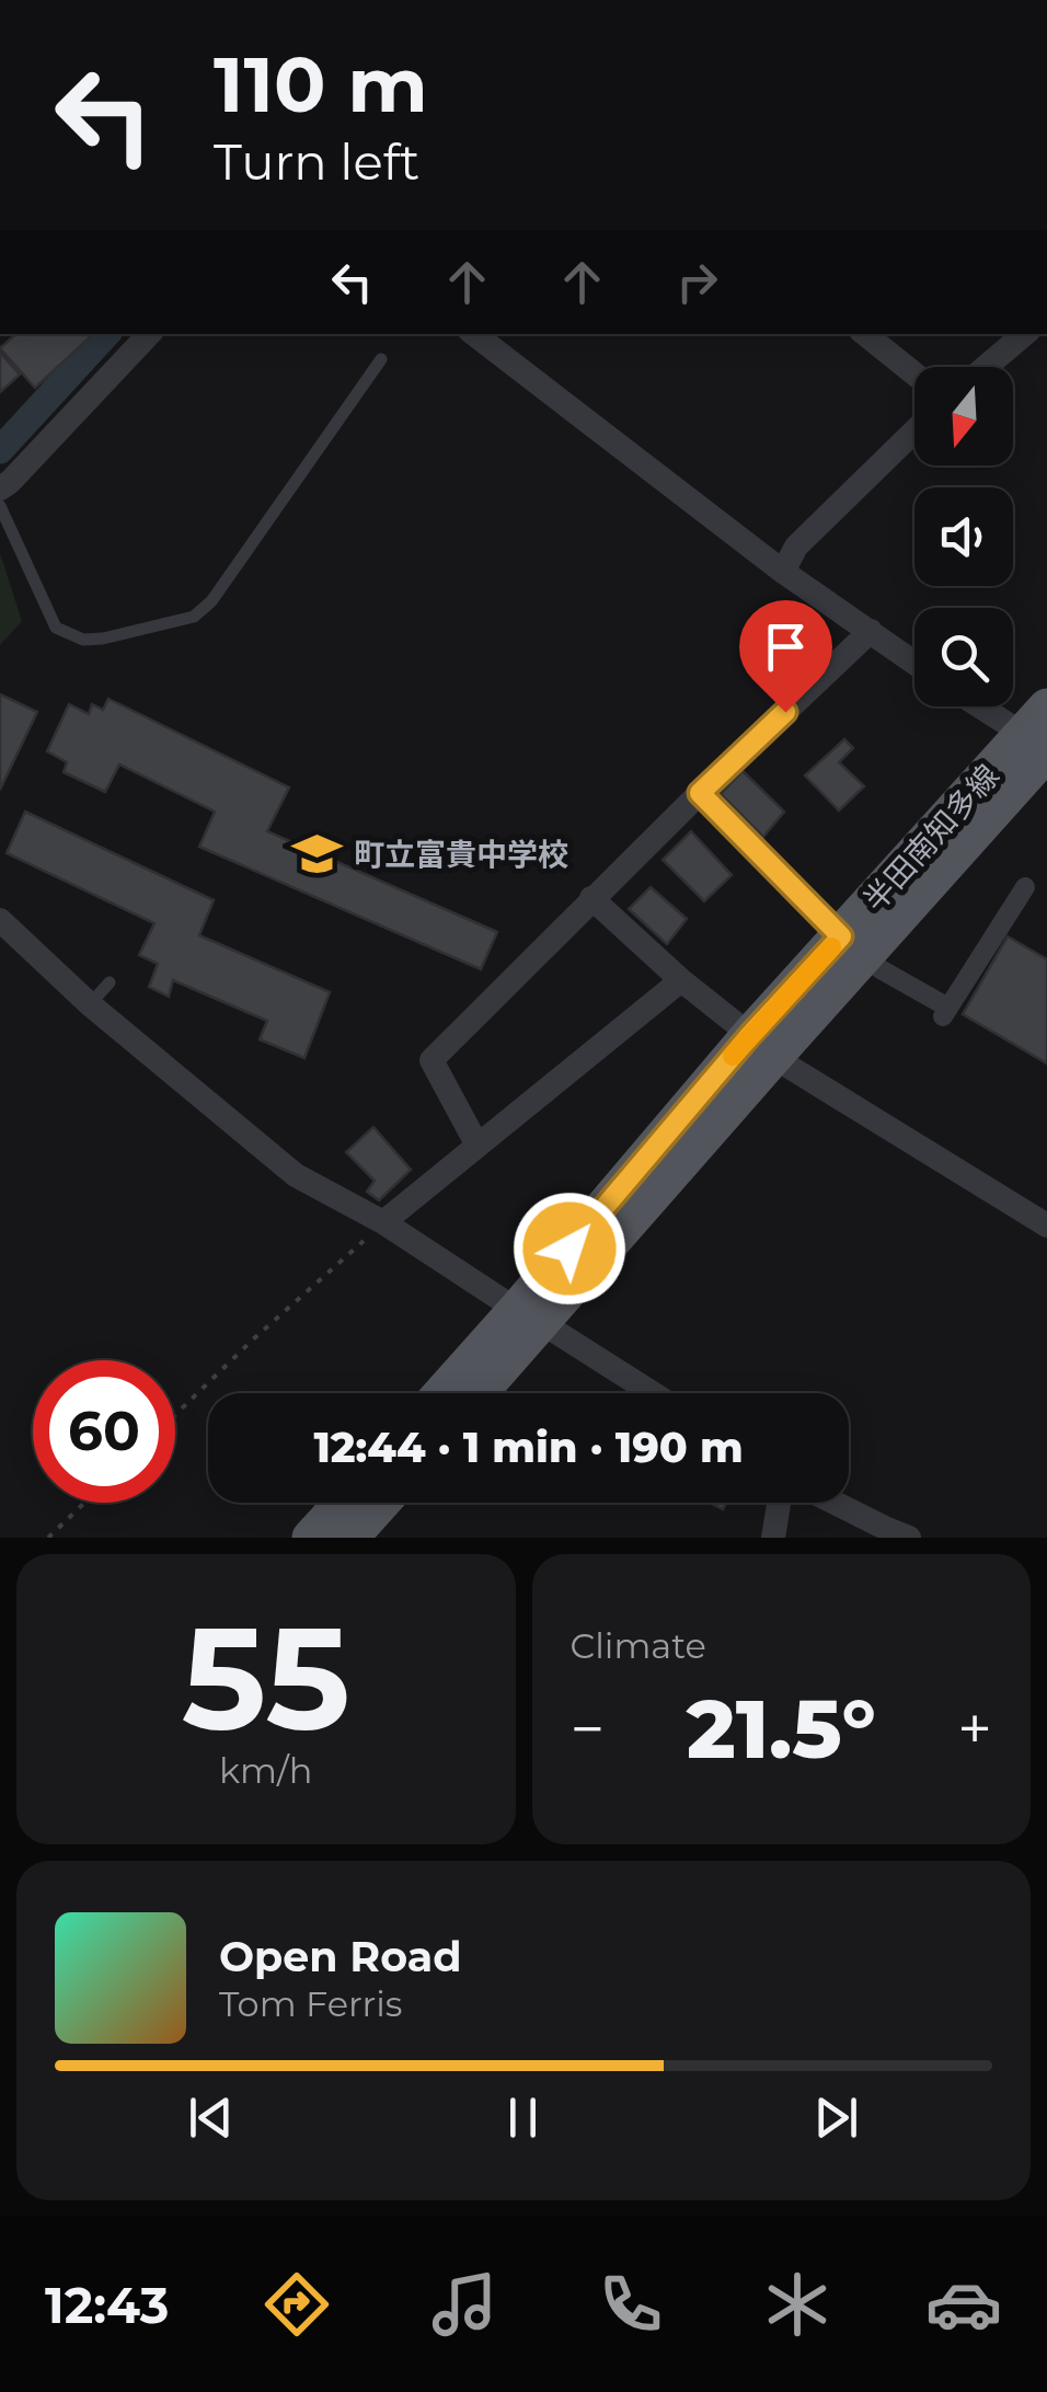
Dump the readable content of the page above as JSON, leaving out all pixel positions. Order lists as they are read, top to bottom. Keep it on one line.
{"streets":{"main road":["半田南知多線"]},"places":{"school or university":["町立富貴中学校"]},"north":"bottom","page":{"turn":["110 m","Turn left"],"limit":"60","trip":"12:44 · 1 min · 190 m","tile":[["55","km/h"],"Climate"],"heat":["−","21.5°","+"],"song":["Open Road","Tom Ferris"],"tabs":"12:43"}}
